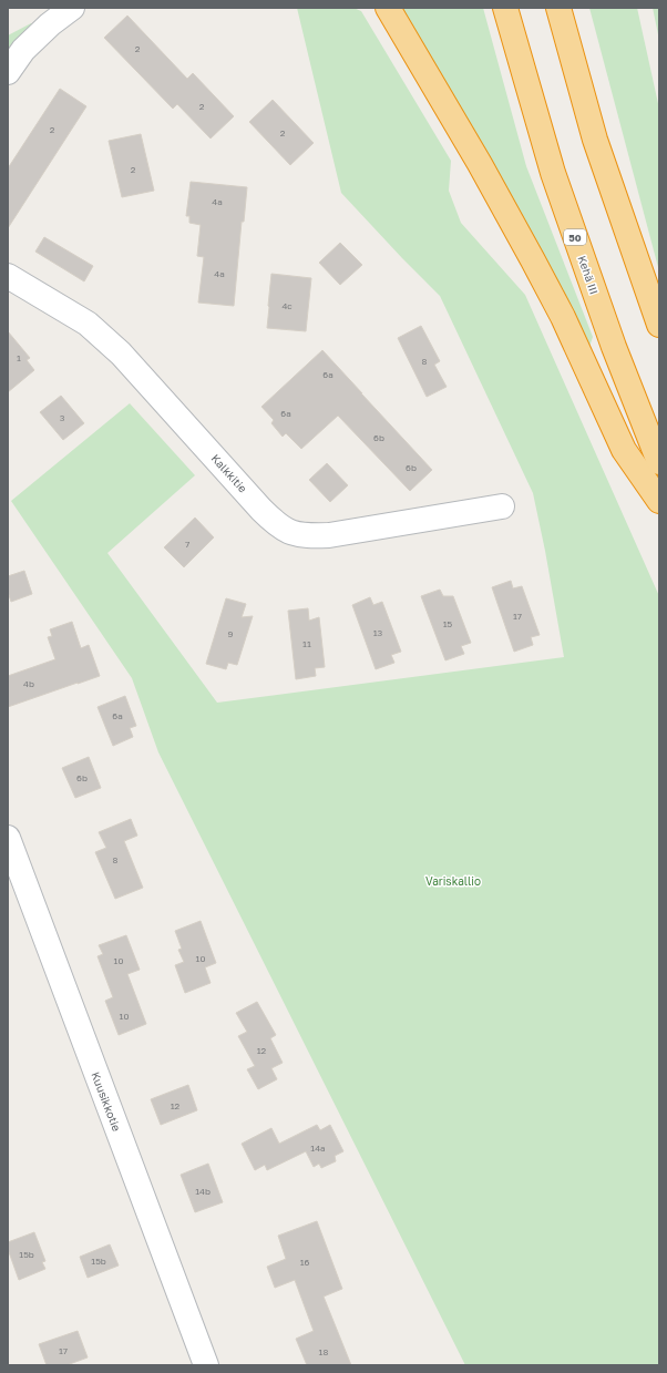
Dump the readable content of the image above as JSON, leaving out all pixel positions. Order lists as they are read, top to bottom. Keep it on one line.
{"streets":{"highway":["50","Kehä III"],"street":["Kalkkitie","Kuusikkotie"]},"parks":["Variskallio"],"house_numbers":["2","2","2","2","2","4a","4a","4c","1","8","6a","6a","3","6b","6b","7","17","15","13","9","11","4b","6a","6b","8","10","10","10","12","12","14a","14b","15b","15b","16","17","18"]}
